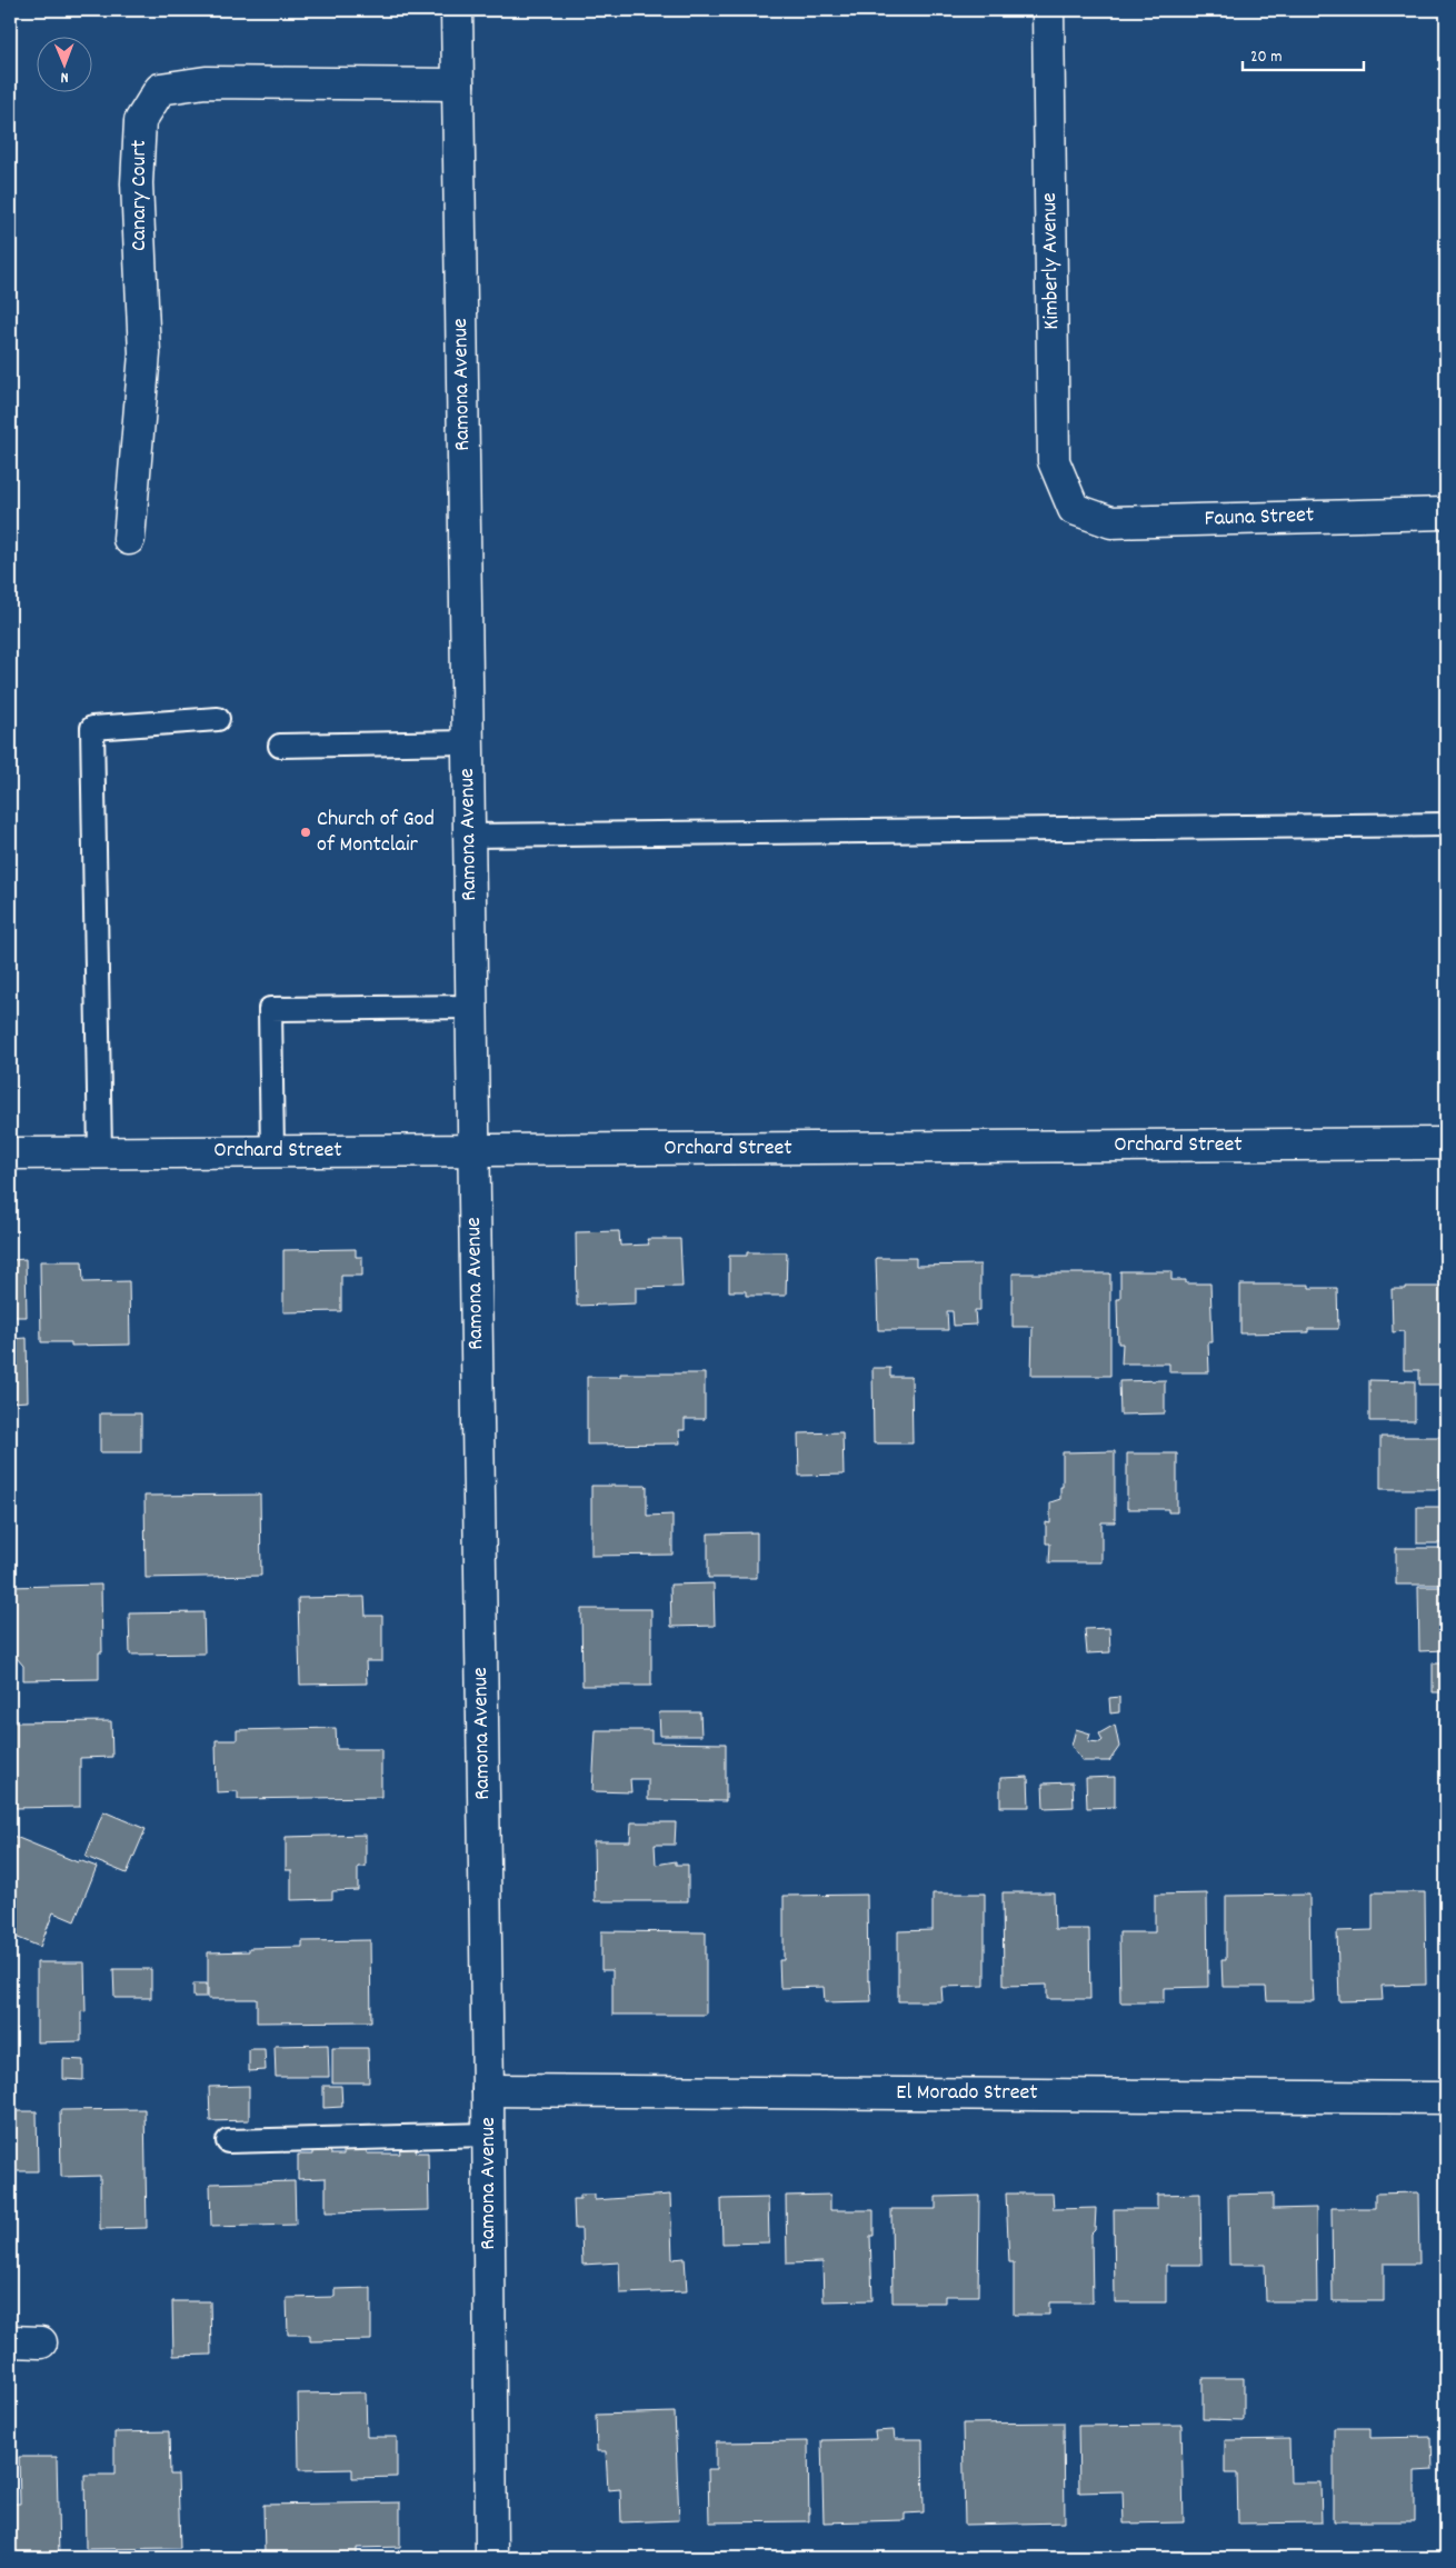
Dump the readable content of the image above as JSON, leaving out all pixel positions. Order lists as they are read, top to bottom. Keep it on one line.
{"streets":{"street":["Canary Court","Kimberly Avenue","Ramona Avenue","Fauna Street","Orchard Street","El Morado Street"]},"crossings":[["Canary Court","Ramona Avenue"],["Kimberly Avenue","Fauna Street"],["Ramona Avenue","Orchard Street"],["Ramona Avenue","El Morado Street"]],"places":["Church of God of Montclair"],"scale_bar":"20 m","north":"bottom"}
